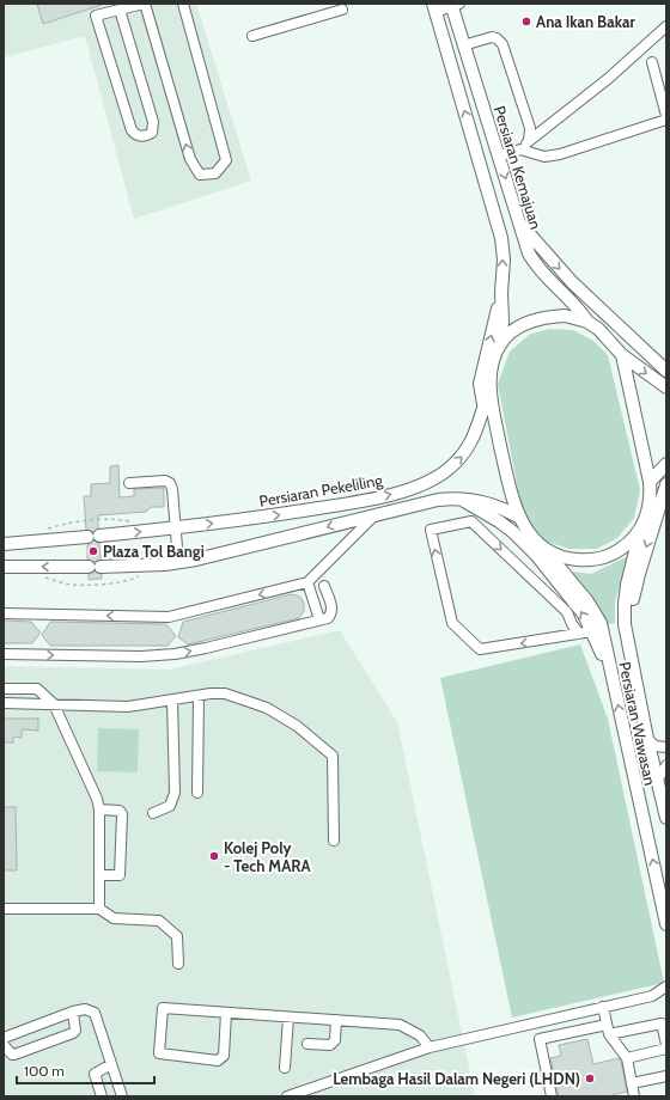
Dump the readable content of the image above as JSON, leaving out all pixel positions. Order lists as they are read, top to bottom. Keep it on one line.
{"streets":{"main road":["Persiaran Kemajuan","Persiaran Pekeliling","Persiaran Wawasan"]},"crossings":[["Persiaran Pekeliling","Persiaran Wawasan"]],"places":["Ana Ikan Bakar","Plaza Tol Bangi","Kolej Poly - Tech MARA","Lembaga Hasil Dalam Negeri (LHDN)"],"scale_bar":"100 m"}
